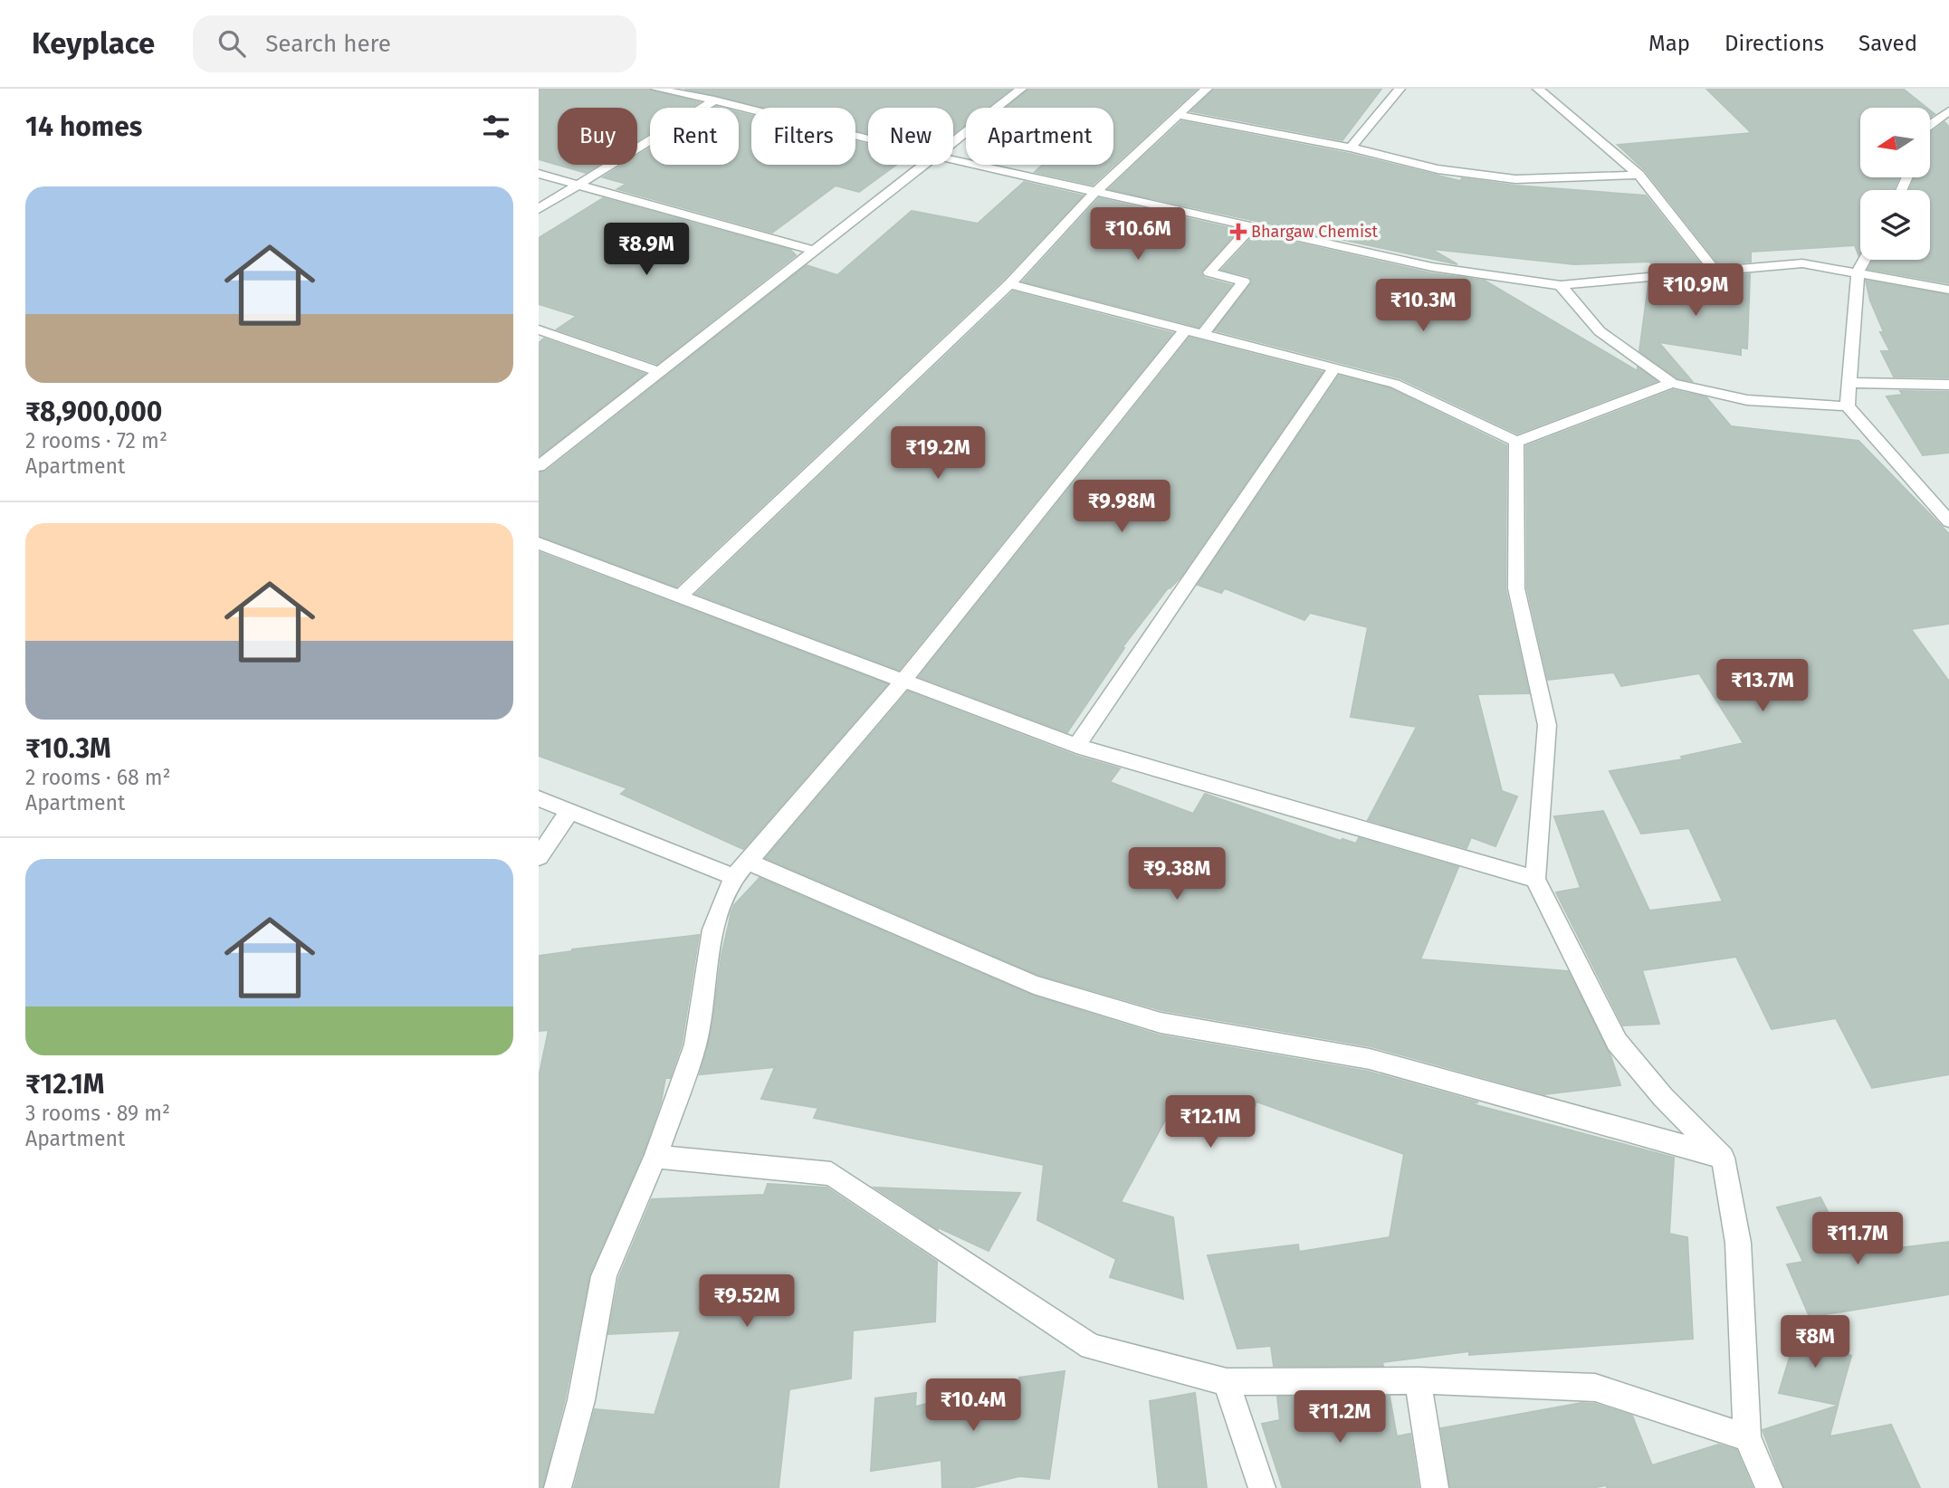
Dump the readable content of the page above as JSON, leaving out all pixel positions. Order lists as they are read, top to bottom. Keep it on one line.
{"places":{"health":["Bhargaw Chemist"]},"north":"left","page":{"header":"Keyplace","search":"Search here","nav":["Map","Directions","Saved"],"heading":"14 homes","chip":["Buy","Rent","Filters","New","Apartment"],"list":[{"name":"₹8,900,000","note":"2 rooms · 72 m² · Apartment"},{"name":"₹10.3M","note":"2 rooms · 68 m² · Apartment"},{"name":"₹12.1M","note":"3 rooms · 89 m² · Apartment"}],"price":["₹10.6M","₹8.9M","₹10.9M","₹10.3M","₹19.2M","₹9.98M","₹13.7M","₹9.38M","₹12.1M","₹11.7M","₹9.52M","₹8M","₹10.4M","₹11.2M"]}}
